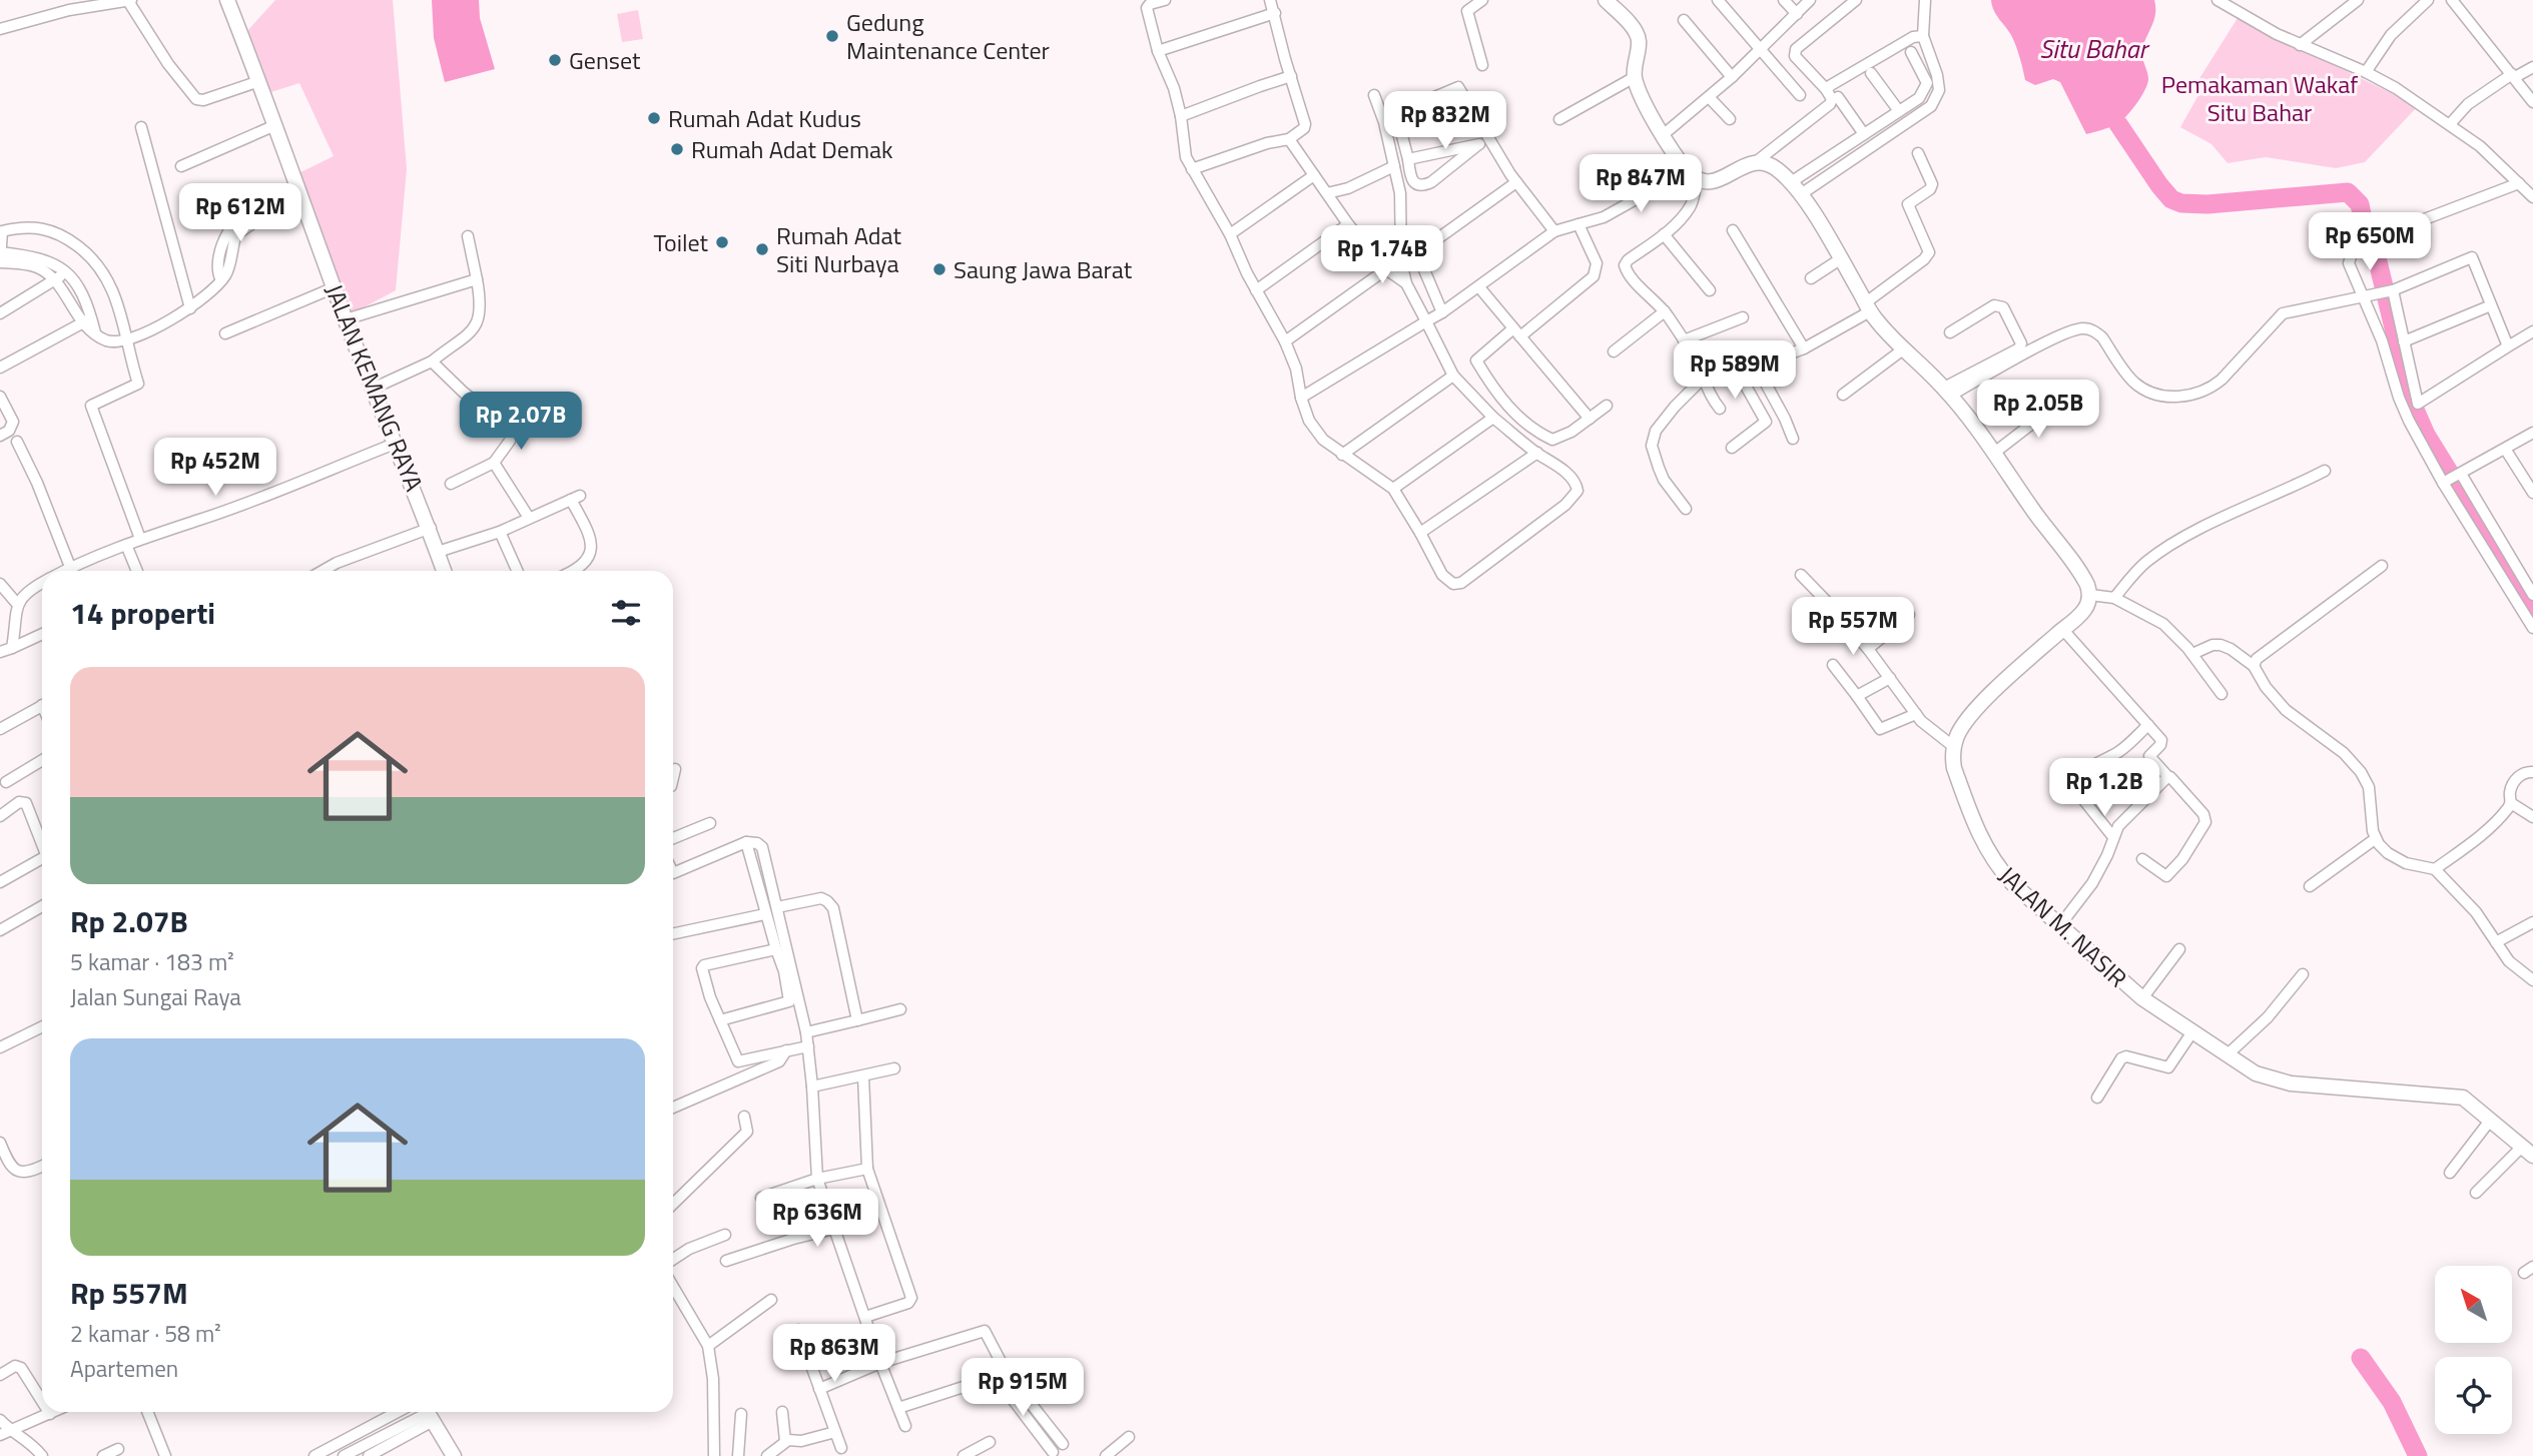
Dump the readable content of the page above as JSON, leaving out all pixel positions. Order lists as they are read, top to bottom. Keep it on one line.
{"streets":{"street":["JALAN KEMANG RAYA","JALAN M. NASIR"]},"water":["Situ Bahar"],"parks":["Pemakaman Wakaf Situ Bahar"],"places":["Gedung Maintenance Center","Genset","Rumah Adat Kudus","Rumah Adat Demak","Toilet","Rumah Adat Siti Nurbaya","Saung Jawa Barat"],"north":"top left","page":{"price":["Rp 832M","Rp 847M","Rp 612M","Rp 650M","Rp 1.74B","Rp 589M","Rp 2.05B","Rp 2.07B","Rp 452M","Rp 557M","Rp 1.2B","Rp 636M","Rp 863M","Rp 915M"],"heading":"14 properti","list":[{"name":"Rp 2.07B","note":"5 kamar · 183 m² · Jalan Sungai Raya"},{"name":"Rp 557M","note":"2 kamar · 58 m² · Apartemen"}]}}
